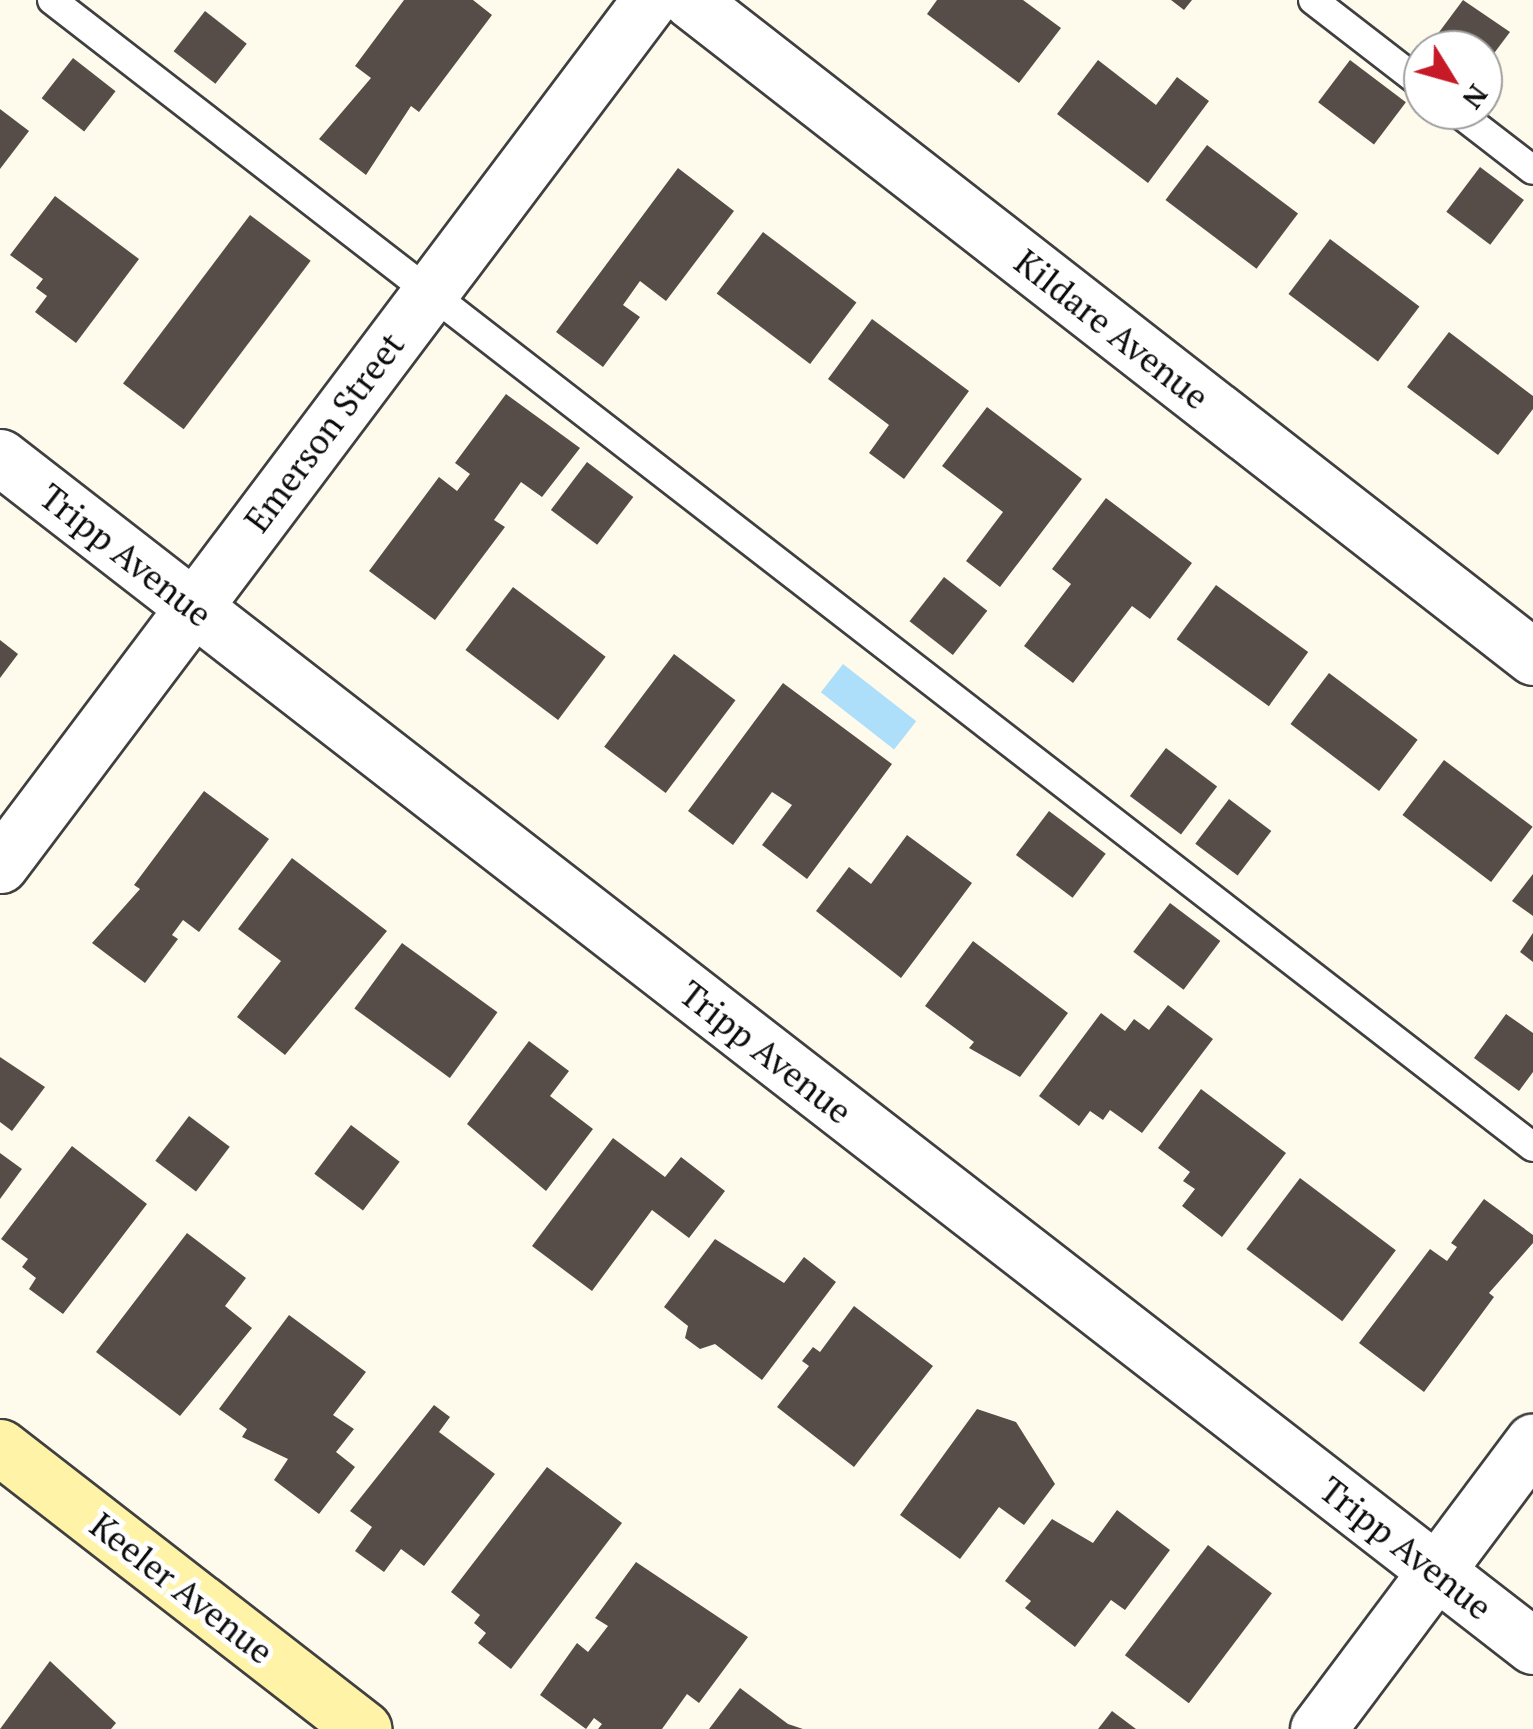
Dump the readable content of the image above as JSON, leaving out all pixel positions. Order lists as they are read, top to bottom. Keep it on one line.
{"streets":{"street":["Kildare Avenue","Emerson Street","Tripp Avenue","Keeler Avenue"]},"crossings":[["Emerson Street","Tripp Avenue"]],"north":"bottom right"}
